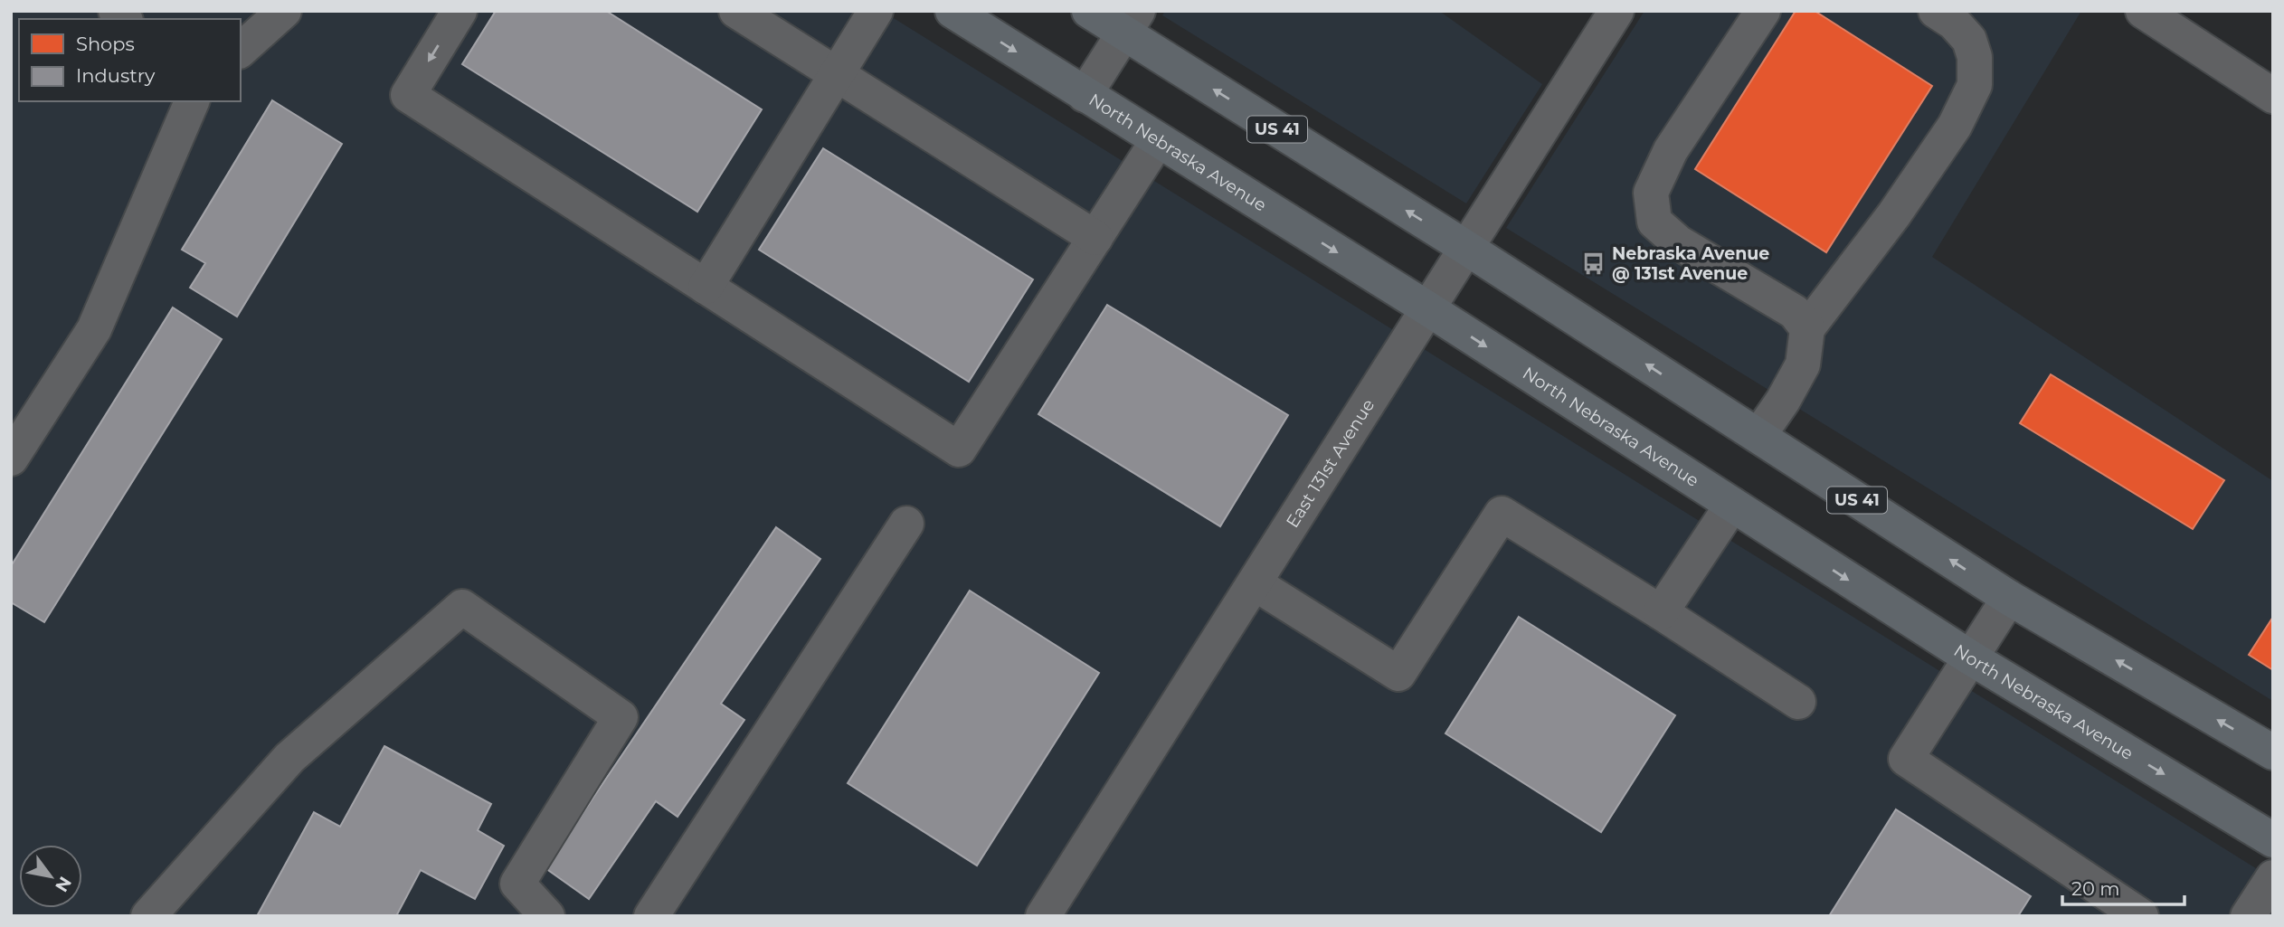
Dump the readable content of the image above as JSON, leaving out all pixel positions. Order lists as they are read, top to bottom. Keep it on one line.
{"streets":{"main road":["US 41","North Nebraska Avenue"],"street":["East 131st Avenue"]},"crossings":[["US 41","East 131st Avenue"],["North Nebraska Avenue","East 131st Avenue"]],"places":{"bus stop":["Nebraska Avenue @ 131st Avenue"]},"legend":["Shops","Industry"],"scale_bar":"20 m","north":"bottom right"}
